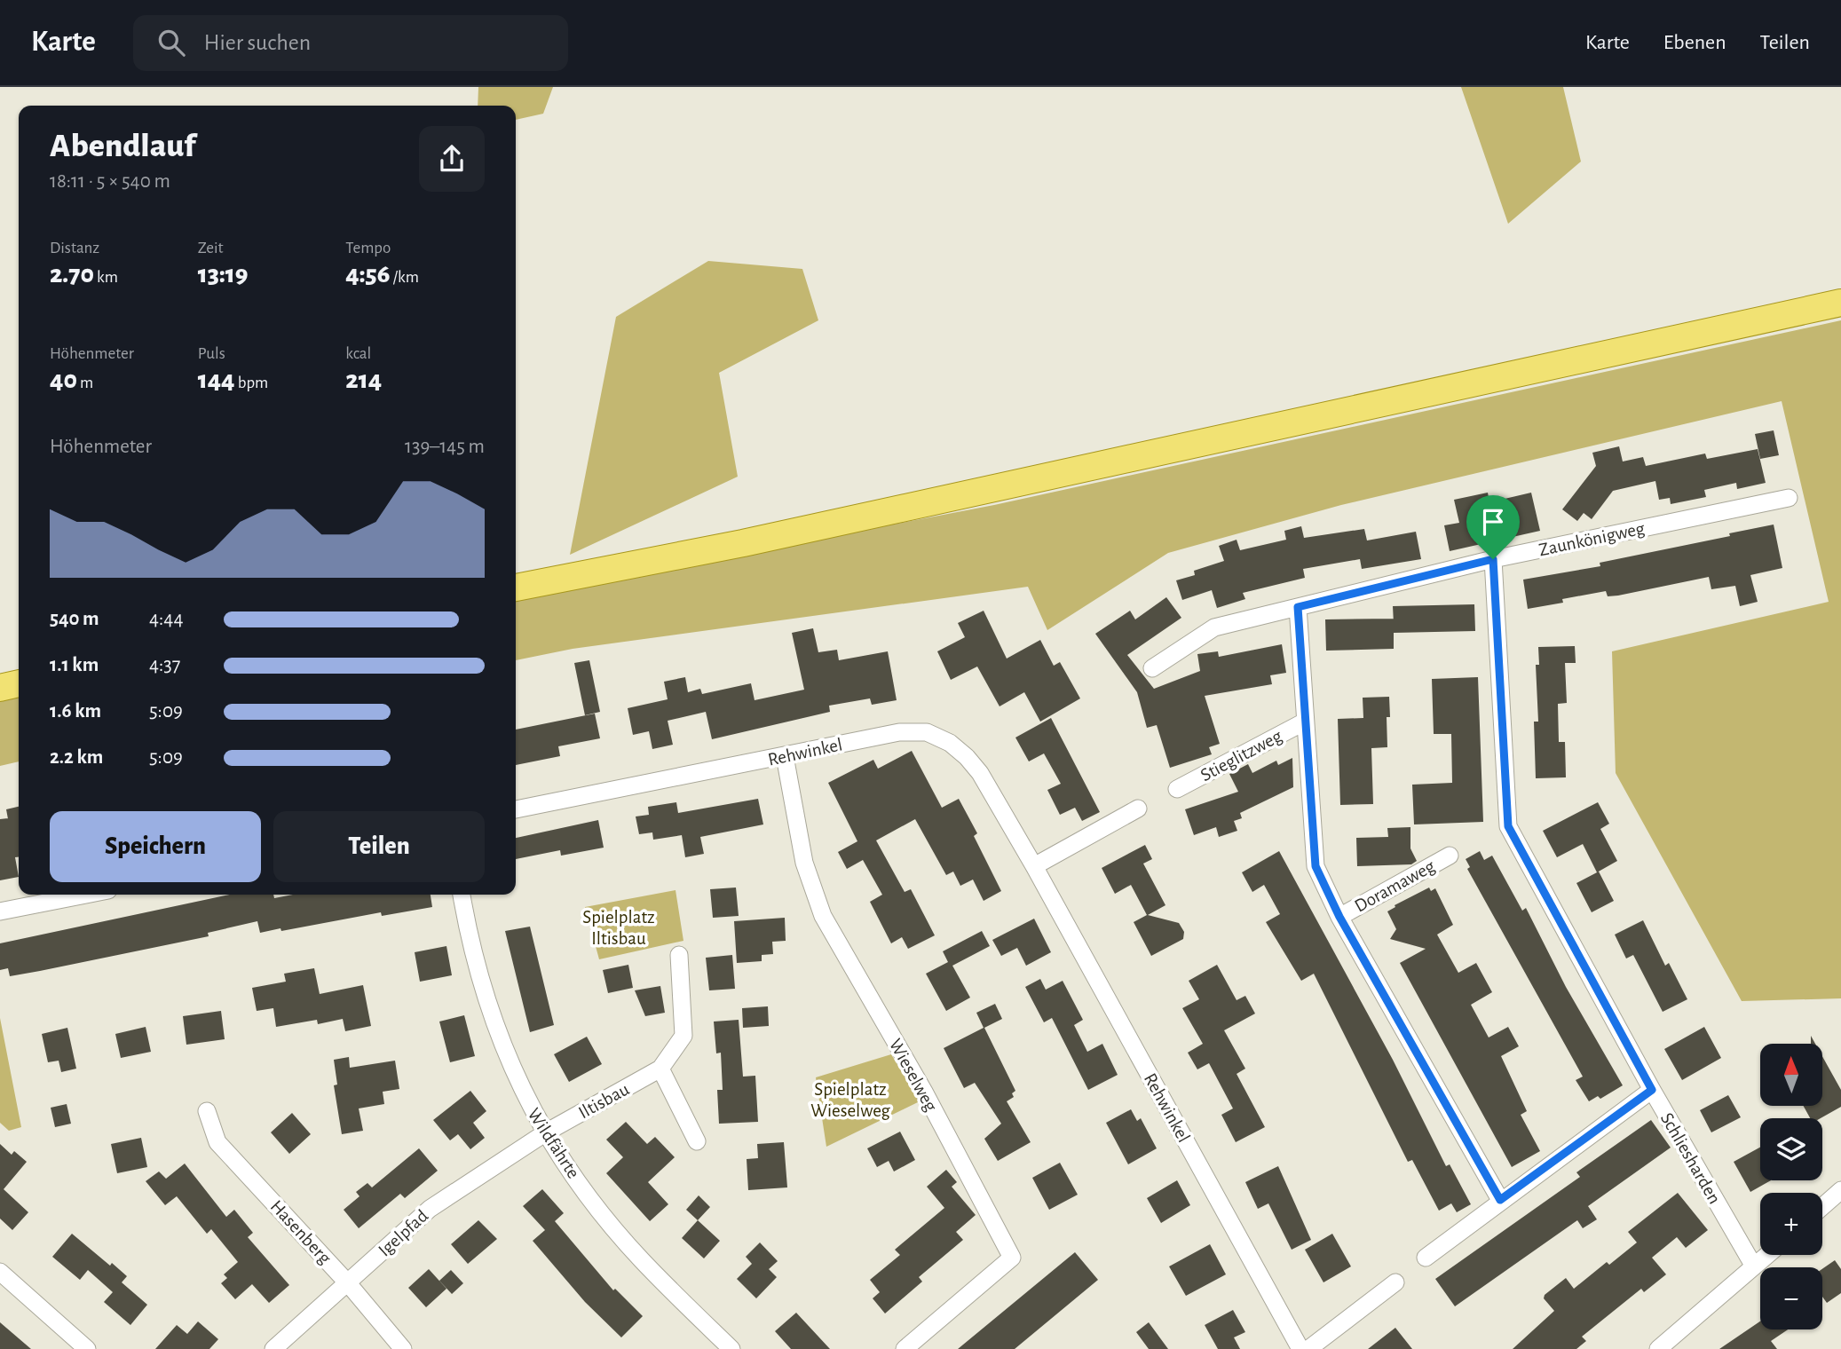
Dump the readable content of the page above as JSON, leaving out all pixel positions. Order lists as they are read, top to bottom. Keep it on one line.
{"streets":{"street":["Zaunkönigweg","Rehwinkel","Stieglitzweg","Doramaweg","Wieselweg","Iltisbau","Wildfährte","Schliesharden","Hasenberg","Igelpfad"]},"crossings":[["Zaunkönigweg","Stieglitzweg"],["Zaunkönigweg","Schliesharden"],["Rehwinkel","Wieselweg"],["Stieglitzweg","Doramaweg"],["Iltisbau","Wildfährte"],["Iltisbau","Igelpfad"],["Wildfährte","Igelpfad"],["Hasenberg","Igelpfad"]],"parks":["Spielplatz Iltisbau","Spielplatz Wieselweg"],"north":"top","page":{"header":"Karte","search":"Hier suchen","nav":["Karte","Ebenen","Teilen"],"heading":["Abendlauf","18:11 · 5 × 540 m"],"stats":[["Distanz","2.70 km"],["Zeit","13:19"],["Tempo","4:56 /km"],["Höhenmeter","40 m"],["Puls","144 bpm"],["kcal","214"]],"chart":["Höhenmeter","139–145 m"],"list":[{"name":"540 m","note":"4:44"},{"name":"1.1 km","note":"4:37"},{"name":"1.6 km","note":"5:09"},{"name":"2.2 km","note":"5:09"}],"buttons":["Speichern","Teilen"],"map_buttons":["+","−"]}}
